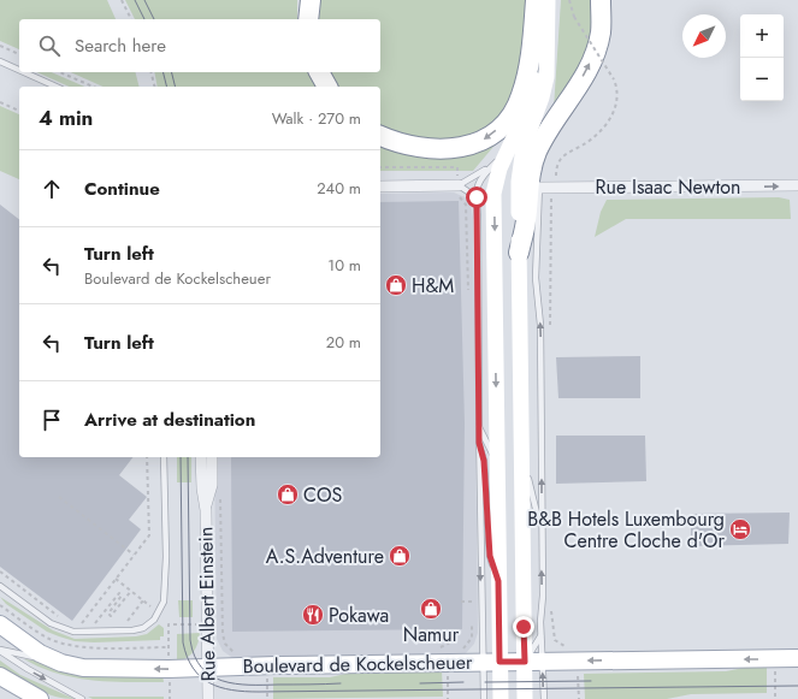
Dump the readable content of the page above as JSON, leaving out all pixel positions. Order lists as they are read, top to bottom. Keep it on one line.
{"streets":{"main road":["Boulevard de Kockelscheuer"],"street":["Rue Isaac Newton","Rue Albert Einstein"]},"crossings":[["Rue Albert Einstein","Boulevard de Kockelscheuer"]],"one_way":["Rue Isaac Newton"],"places":{"shop":["H&M","COS","A.S.Adventure","Namur"],"hotel":["B&B Hotels Luxembourg Centre Cloche d'Or"],"restaurant":["Pokawa"]},"north":"bottom left","page":{"map_buttons":["+","−"],"search":"Search here","heading":["4 min","Walk · 270 m"],"list":[["Continue","240 m"],["Turn left","Boulevard de Kockelscheuer","10 m"],["Turn left","20 m"],"Arrive at destination"]}}
